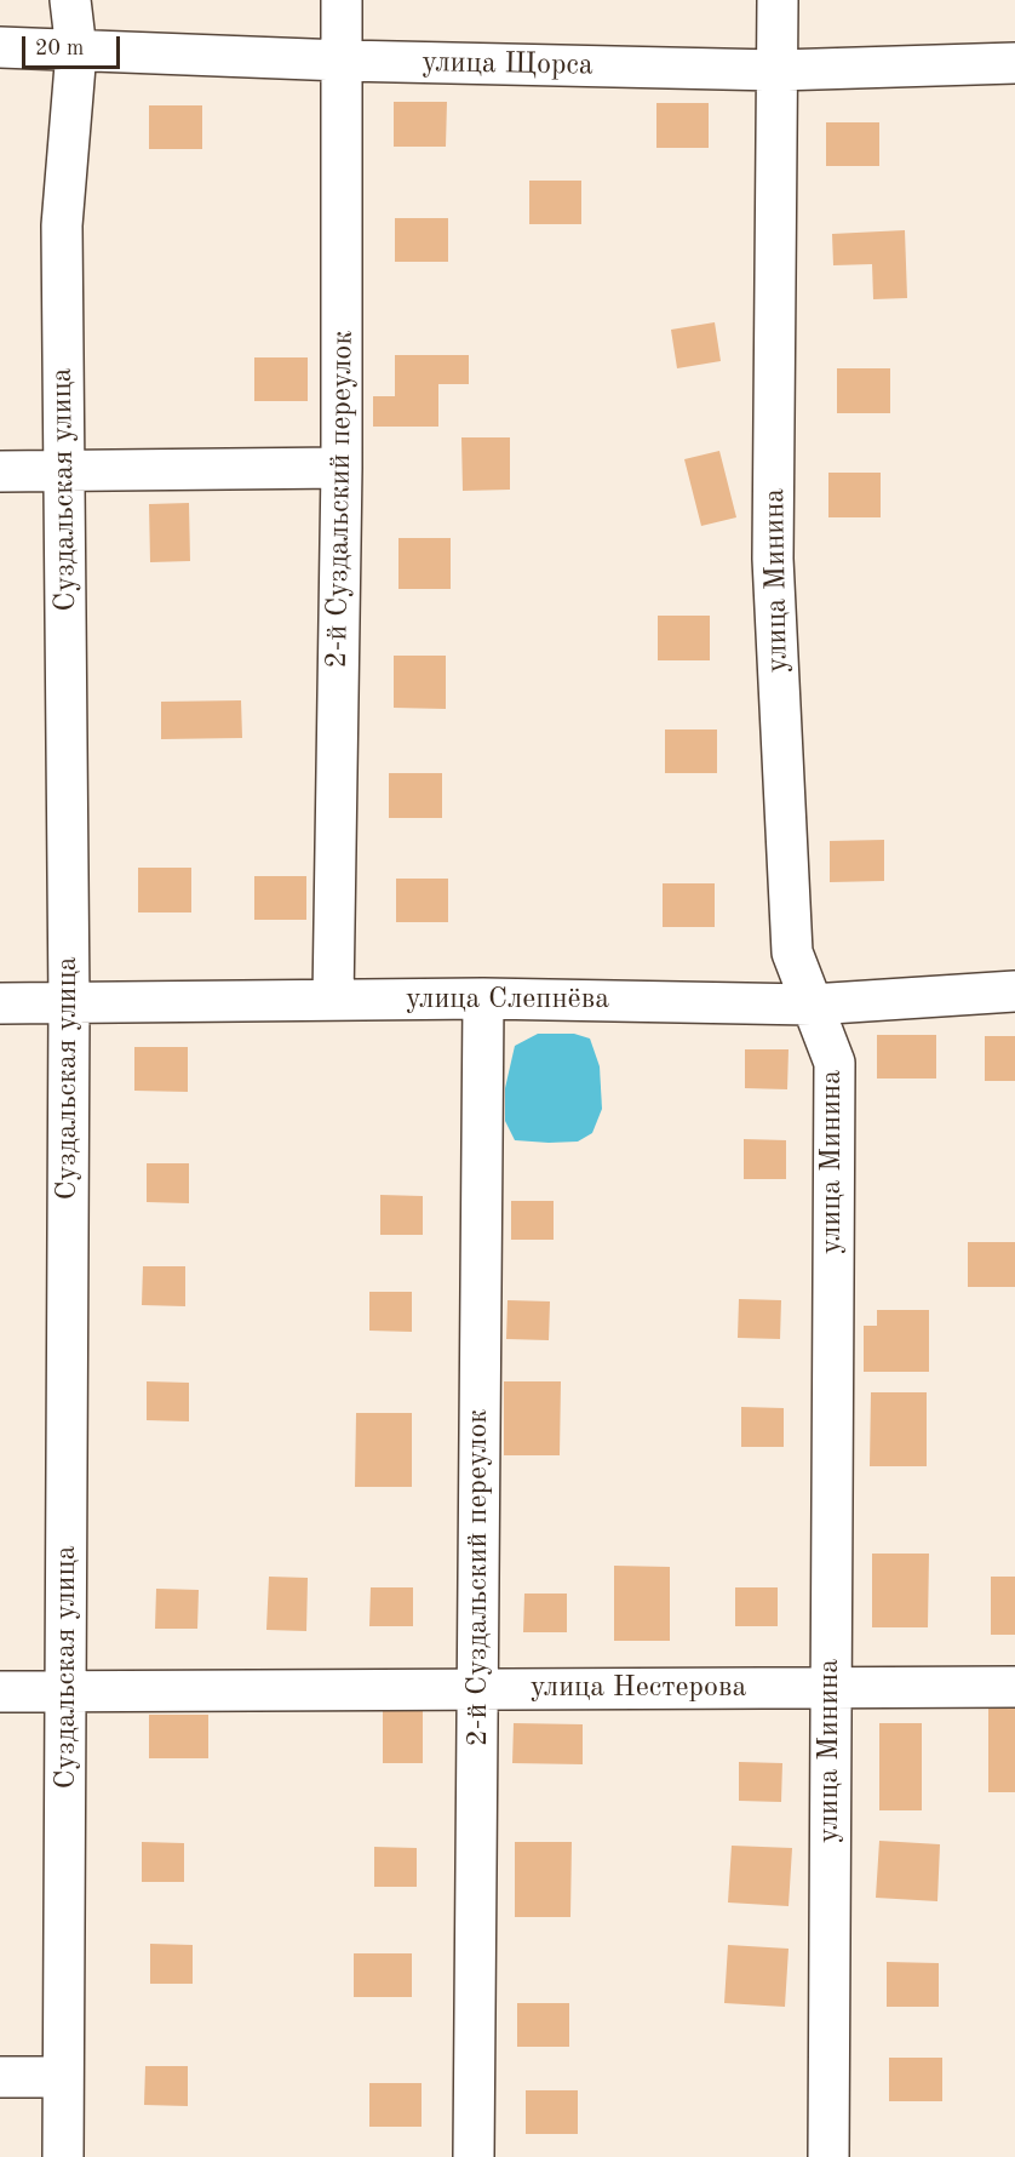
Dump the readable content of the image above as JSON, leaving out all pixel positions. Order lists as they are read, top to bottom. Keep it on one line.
{"streets":{"street":["улица Щорса","Суздальская улица","2-й Суздальский переулок","улица Минина","улица Слепнёва","улица Нестерова"]},"crossings":[["улица Щорса","Суздальская улица"],["улица Щорса","2-й Суздальский переулок"],["улица Щорса","улица Минина"],["Суздальская улица","улица Слепнёва"],["Суздальская улица","улица Нестерова"],["2-й Суздальский переулок","улица Слепнёва"],["2-й Суздальский переулок","улица Нестерова"],["улица Минина","улица Слепнёва"],["улица Минина","улица Нестерова"]],"scale_bar":"20 m"}
